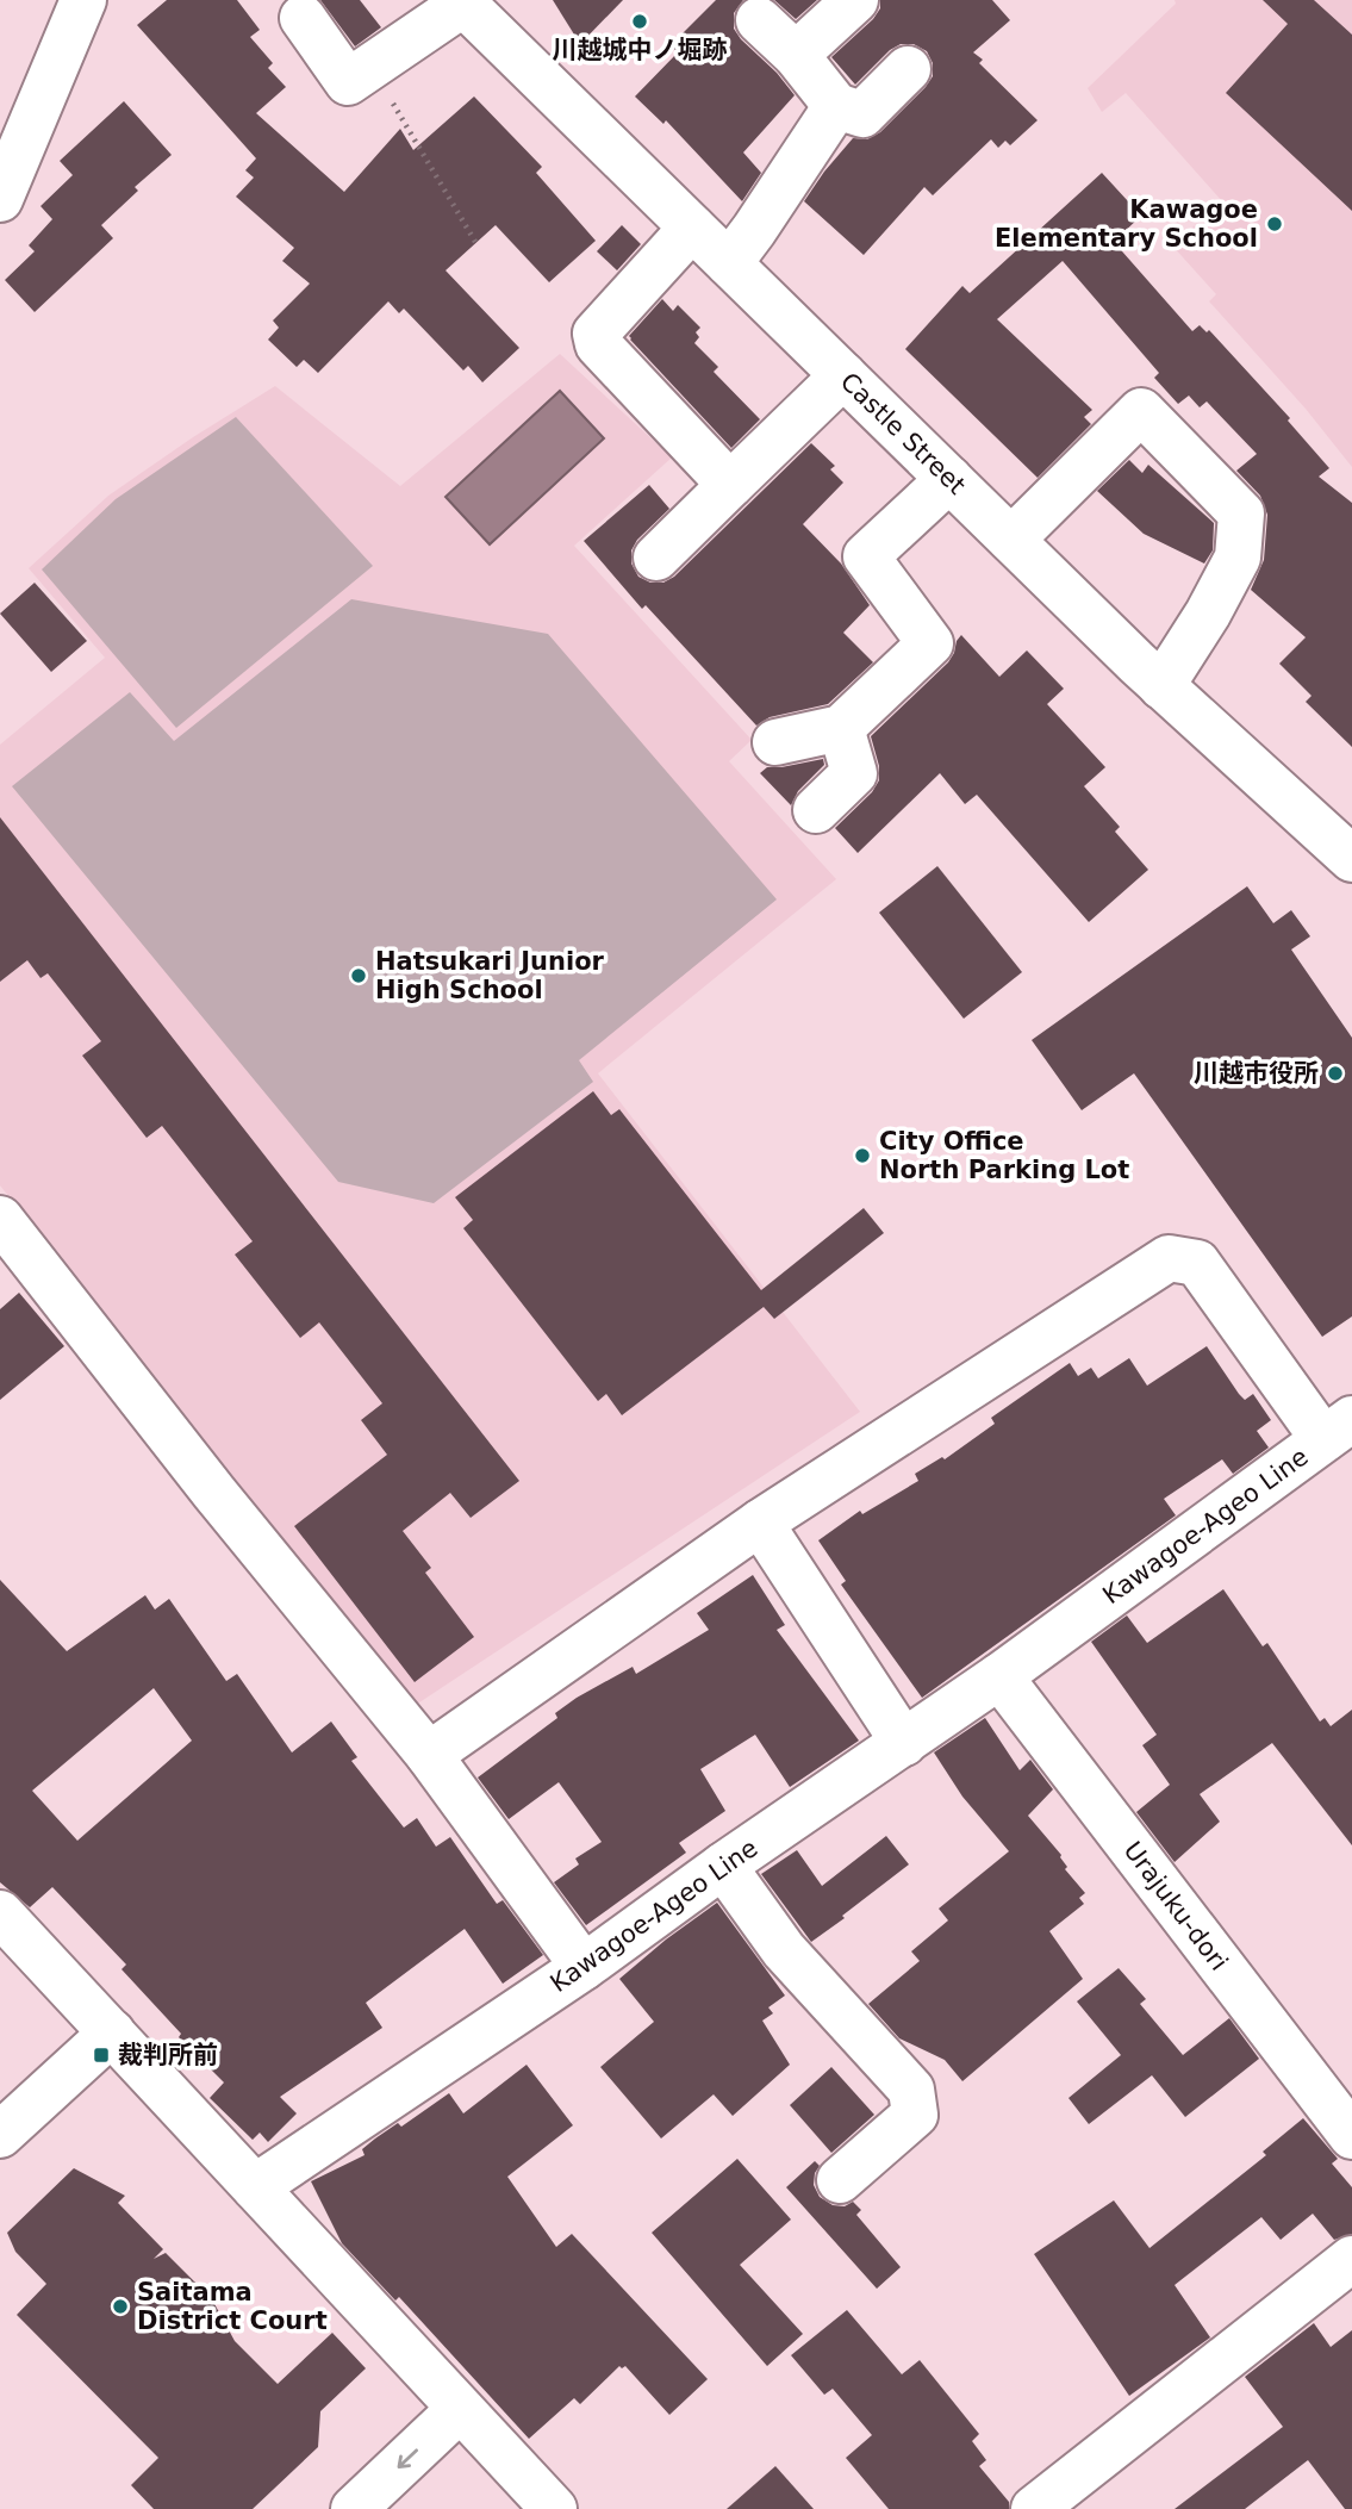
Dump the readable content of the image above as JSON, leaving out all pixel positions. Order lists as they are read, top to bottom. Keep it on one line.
{"streets":{"street":["Castle Street","Kawagoe-Ageo Line","Urajuku-dori"]},"crossings":[["Kawagoe-Ageo Line","Urajuku-dori"]],"places":{"other":["川越城中ノ堀跡","Kawagoe Elementary School","Hatsukari Junior High School","川越市役所","City Office North Parking Lot","Saitama District Court"],"transit":["裁判所前"]}}
